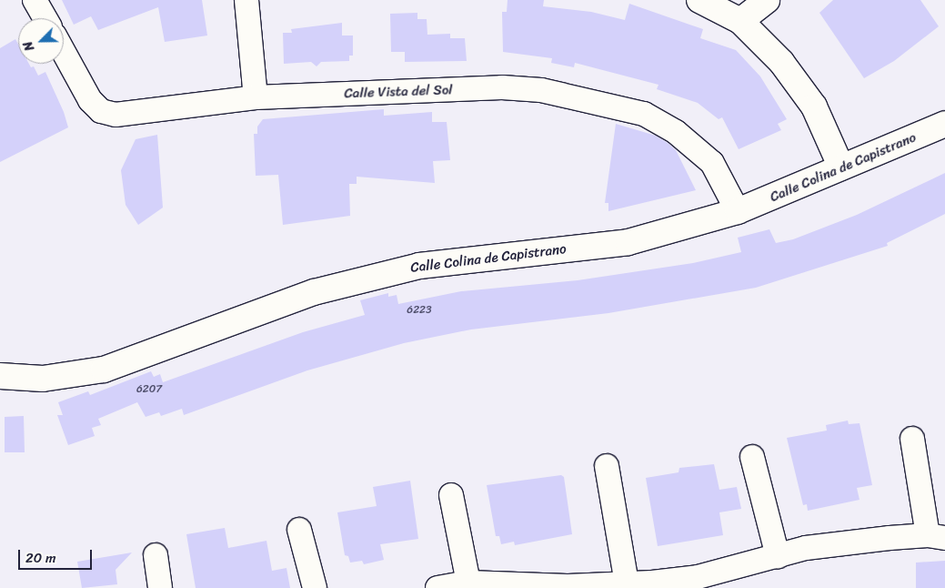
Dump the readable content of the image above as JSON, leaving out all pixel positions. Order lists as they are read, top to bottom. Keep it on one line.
{"streets":{"main road":["Calle Colina de Capistrano"],"street":["Calle Vista del Sol"]},"crossings":[["Calle Vista del Sol","Calle Colina de Capistrano"]],"house_numbers":["6223","6207"],"scale_bar":"20 m","north":"bottom left"}
